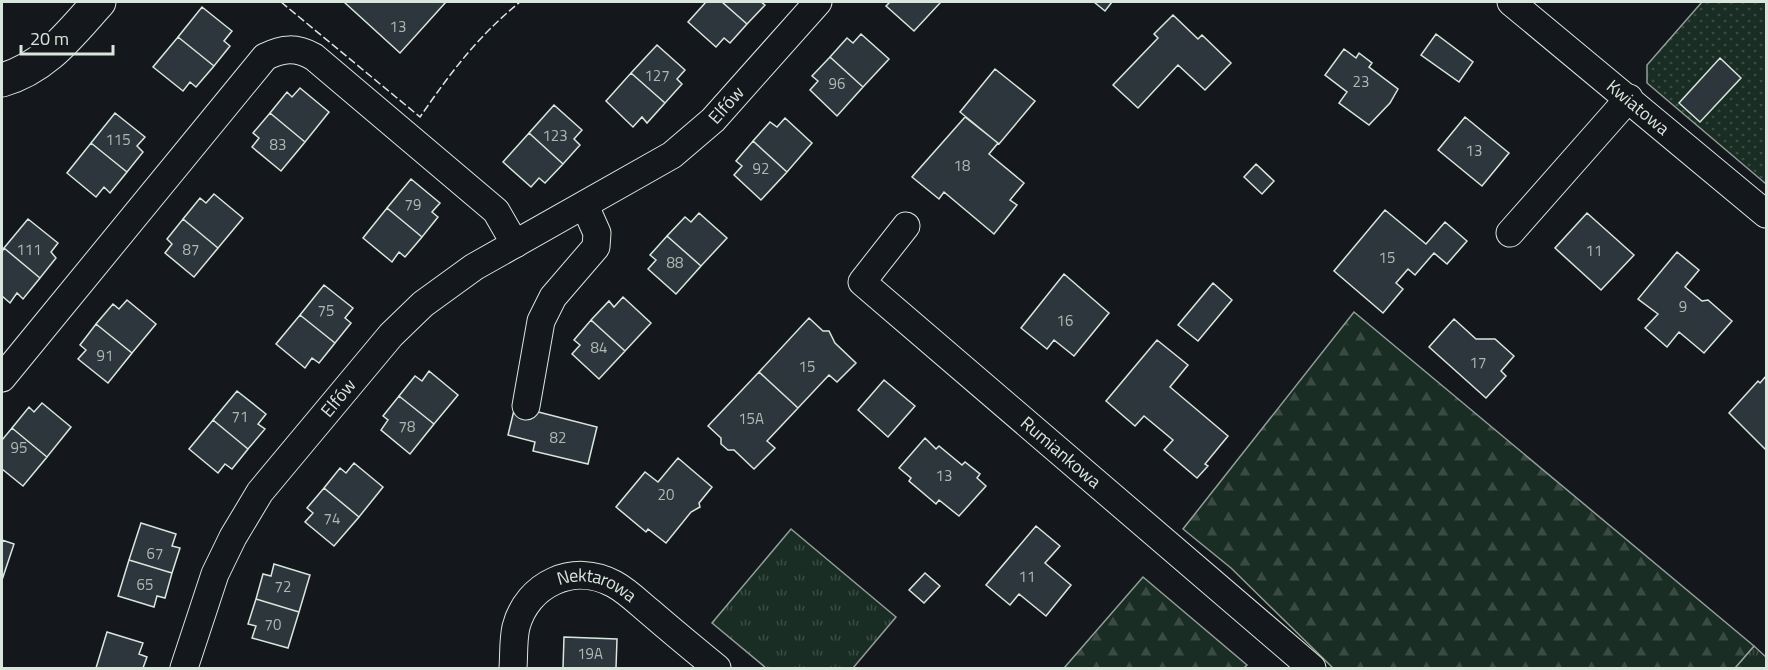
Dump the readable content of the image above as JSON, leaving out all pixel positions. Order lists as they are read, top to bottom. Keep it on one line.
{"streets":{"street":["Elfów","Kwiatowa","Rumiankowa","Nektarowa"]},"house_numbers":["13","127","23","96","123","115","83","13","18","92","79","111","87","11","15","88","9","75","16","84","91","17","15","71","15A","78","82","95","13","20","74","67","11","65","72","70","19A"],"scale_bar":"20 m"}
